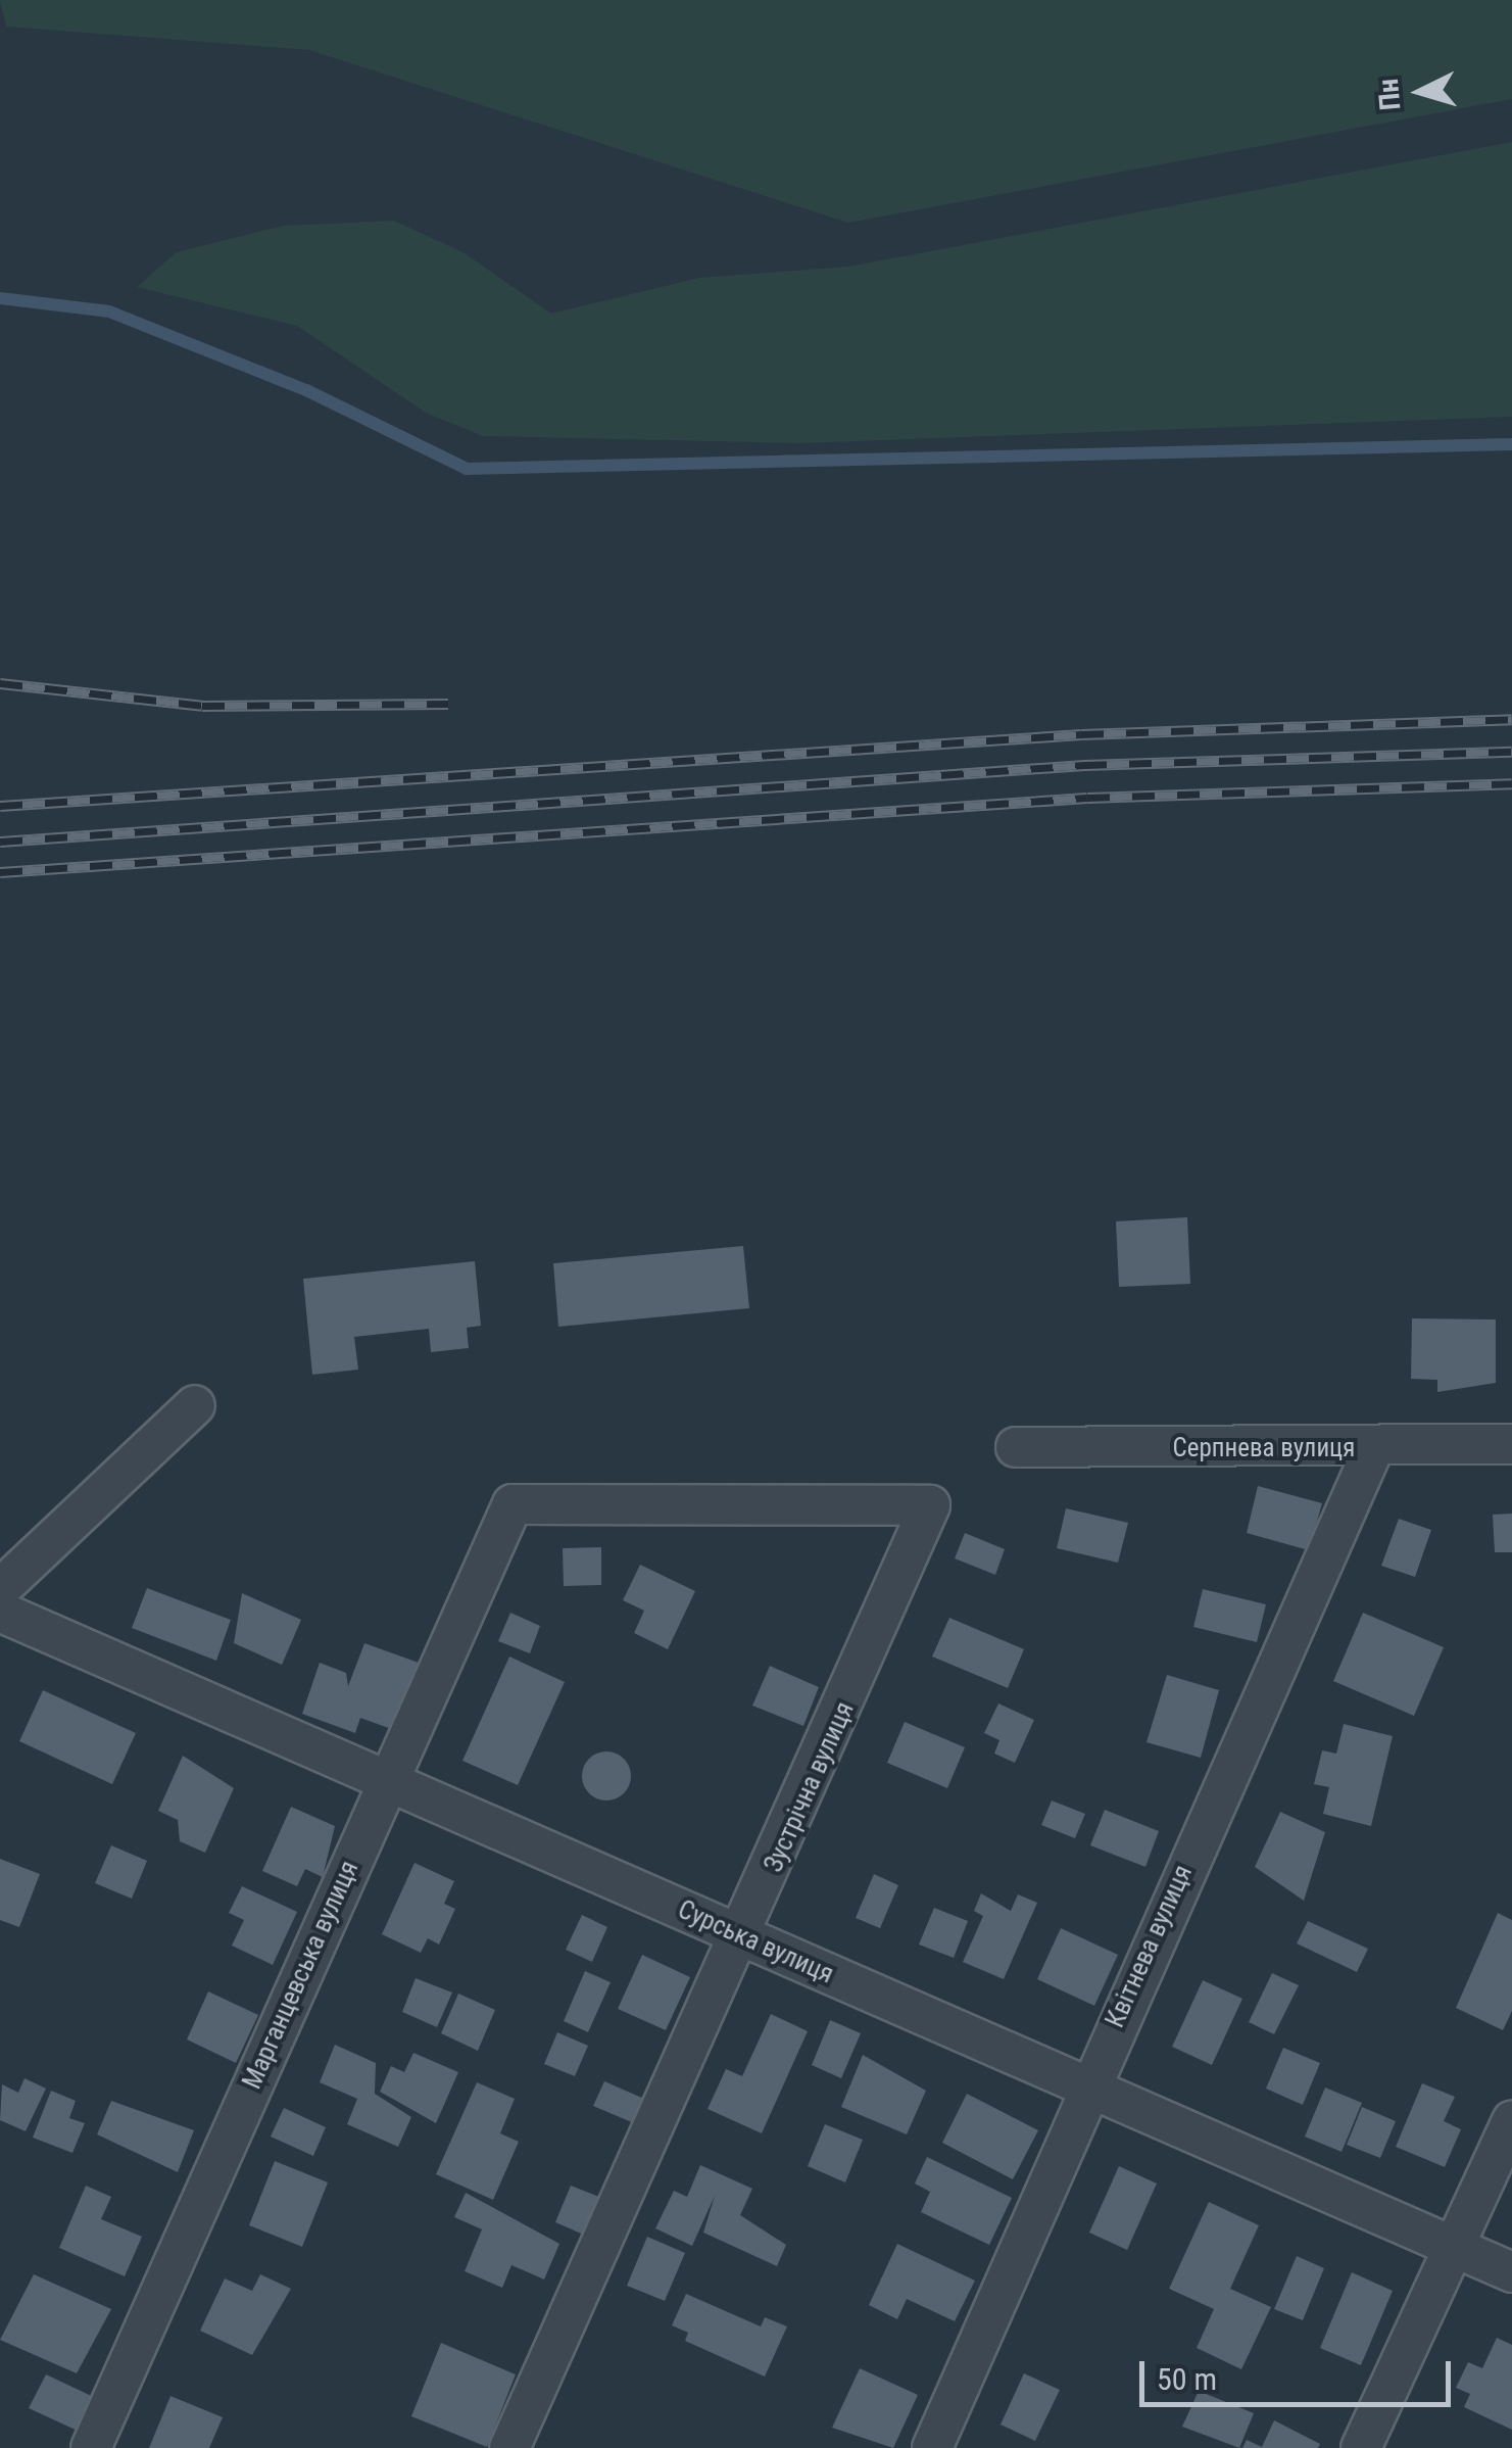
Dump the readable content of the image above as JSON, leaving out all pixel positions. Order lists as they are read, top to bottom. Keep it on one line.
{"streets":{"street":["Серпнева вулиця","Зустрічна вулиця","Сурська вулиця","Квітнева вулиця","Марганцевська вулиця"]},"crossings":[["Серпнева вулиця","Квітнева вулиця"],["Зустрічна вулиця","Сурська вулиця"],["Зустрічна вулиця","Марганцевська вулиця"],["Сурська вулиця","Квітнева вулиця"],["Сурська вулиця","Марганцевська вулиця"]],"scale_bar":"50 m","north":"left"}
